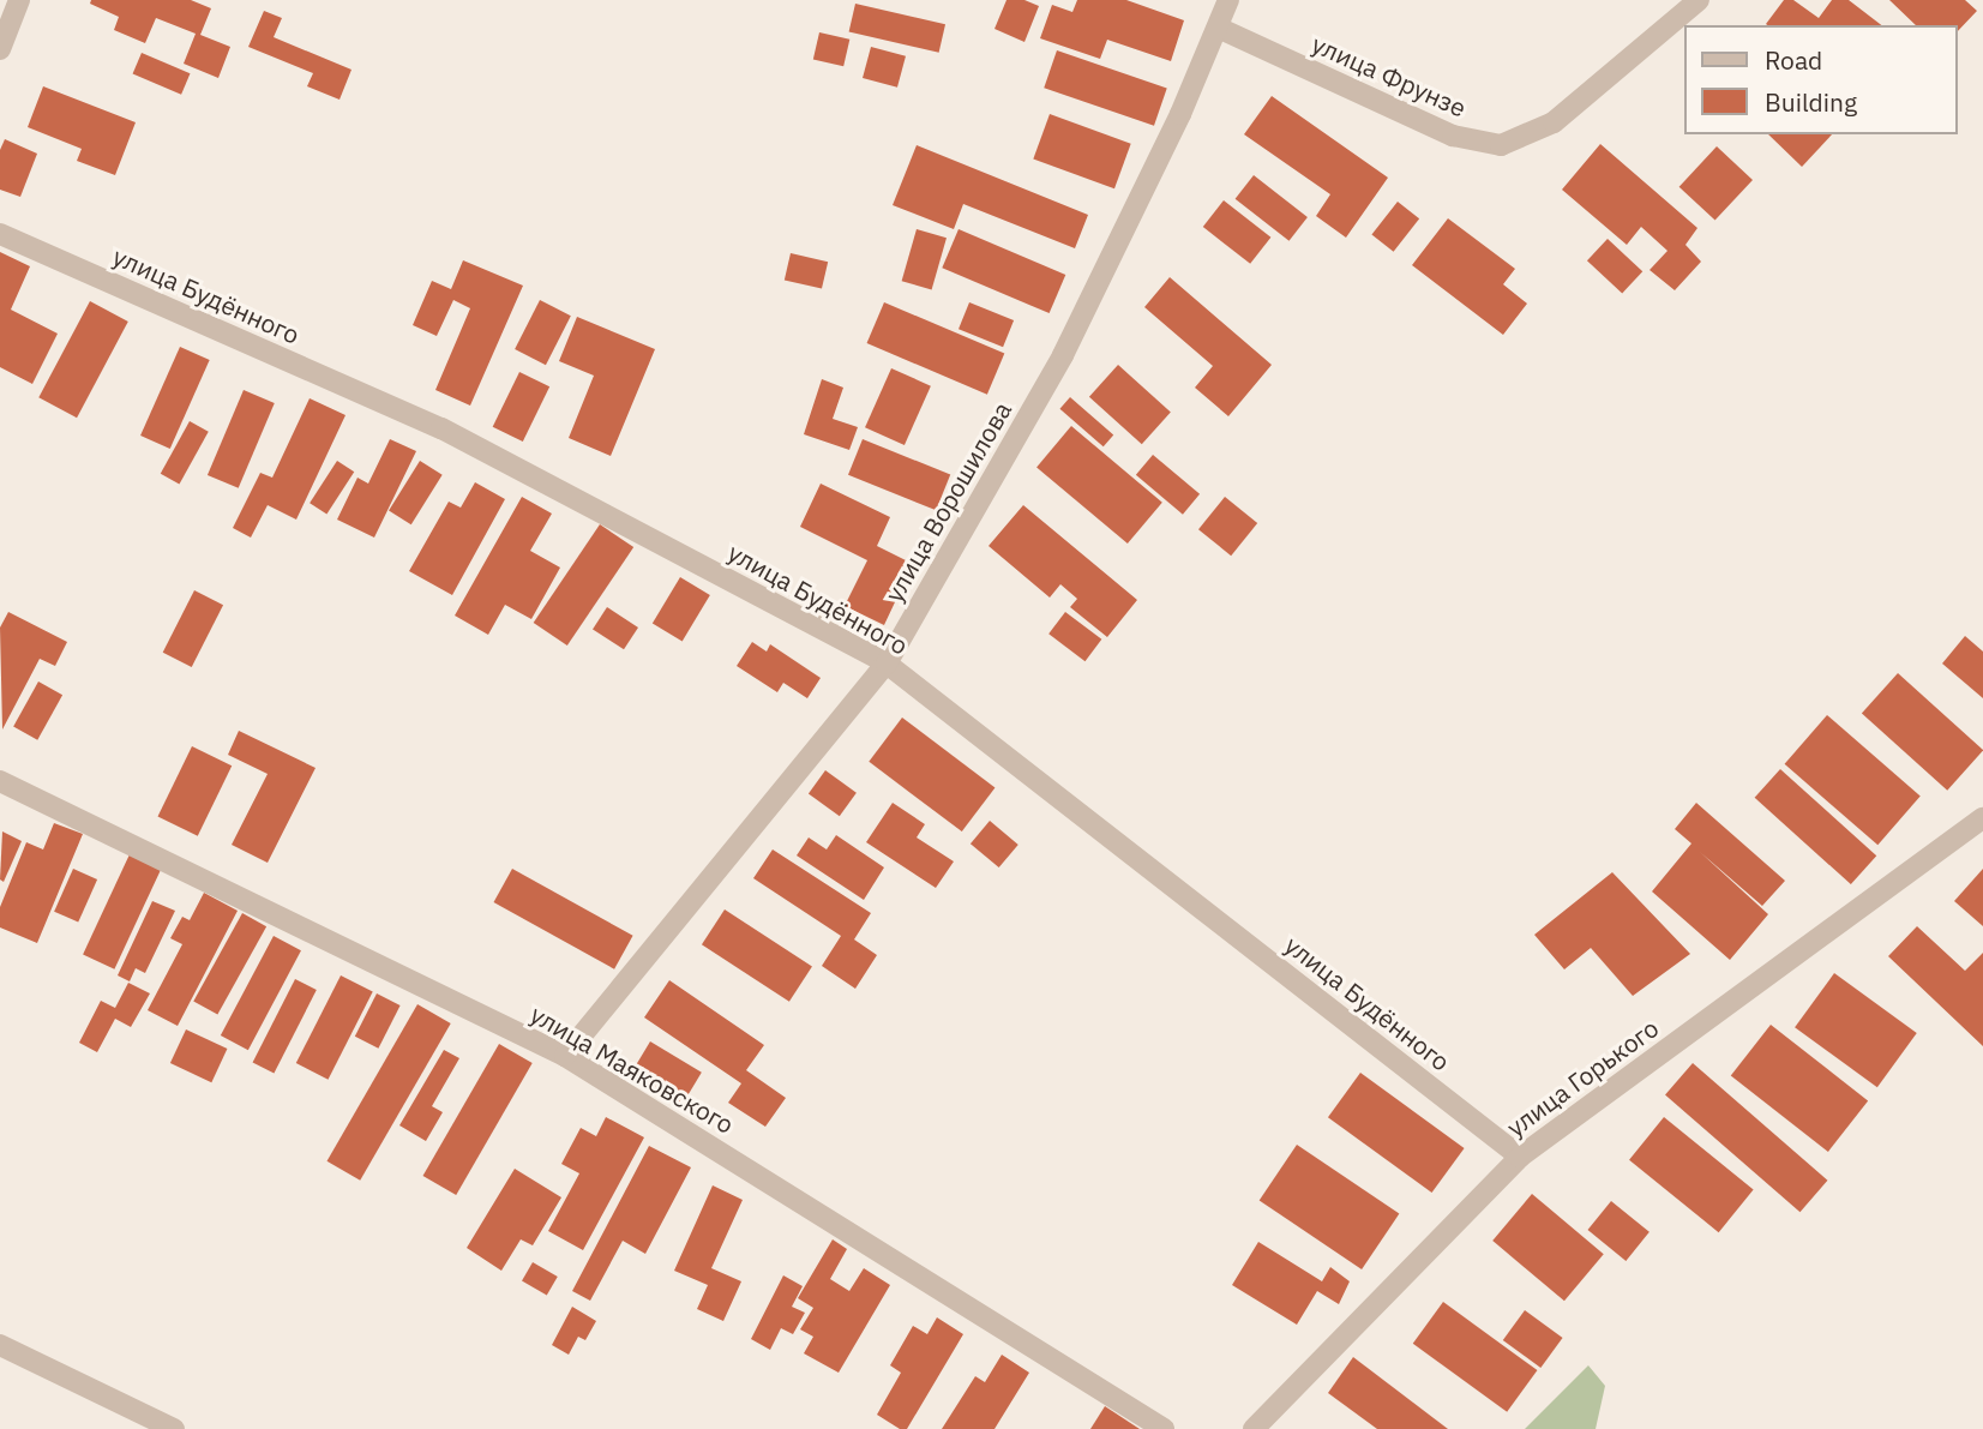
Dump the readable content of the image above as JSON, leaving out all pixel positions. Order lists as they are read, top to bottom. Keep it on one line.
{"streets":{"street":["улица Фрунзе","улица Будённого","улица Ворошилова","улица Маяковского","улица Горького"]},"crossings":[["улица Фрунзе","улица Ворошилова"],["улица Будённого","улица Ворошилова"],["улица Будённого","улица Горького"],["улица Ворошилова","улица Маяковского"]],"legend":["Road","Building"]}
